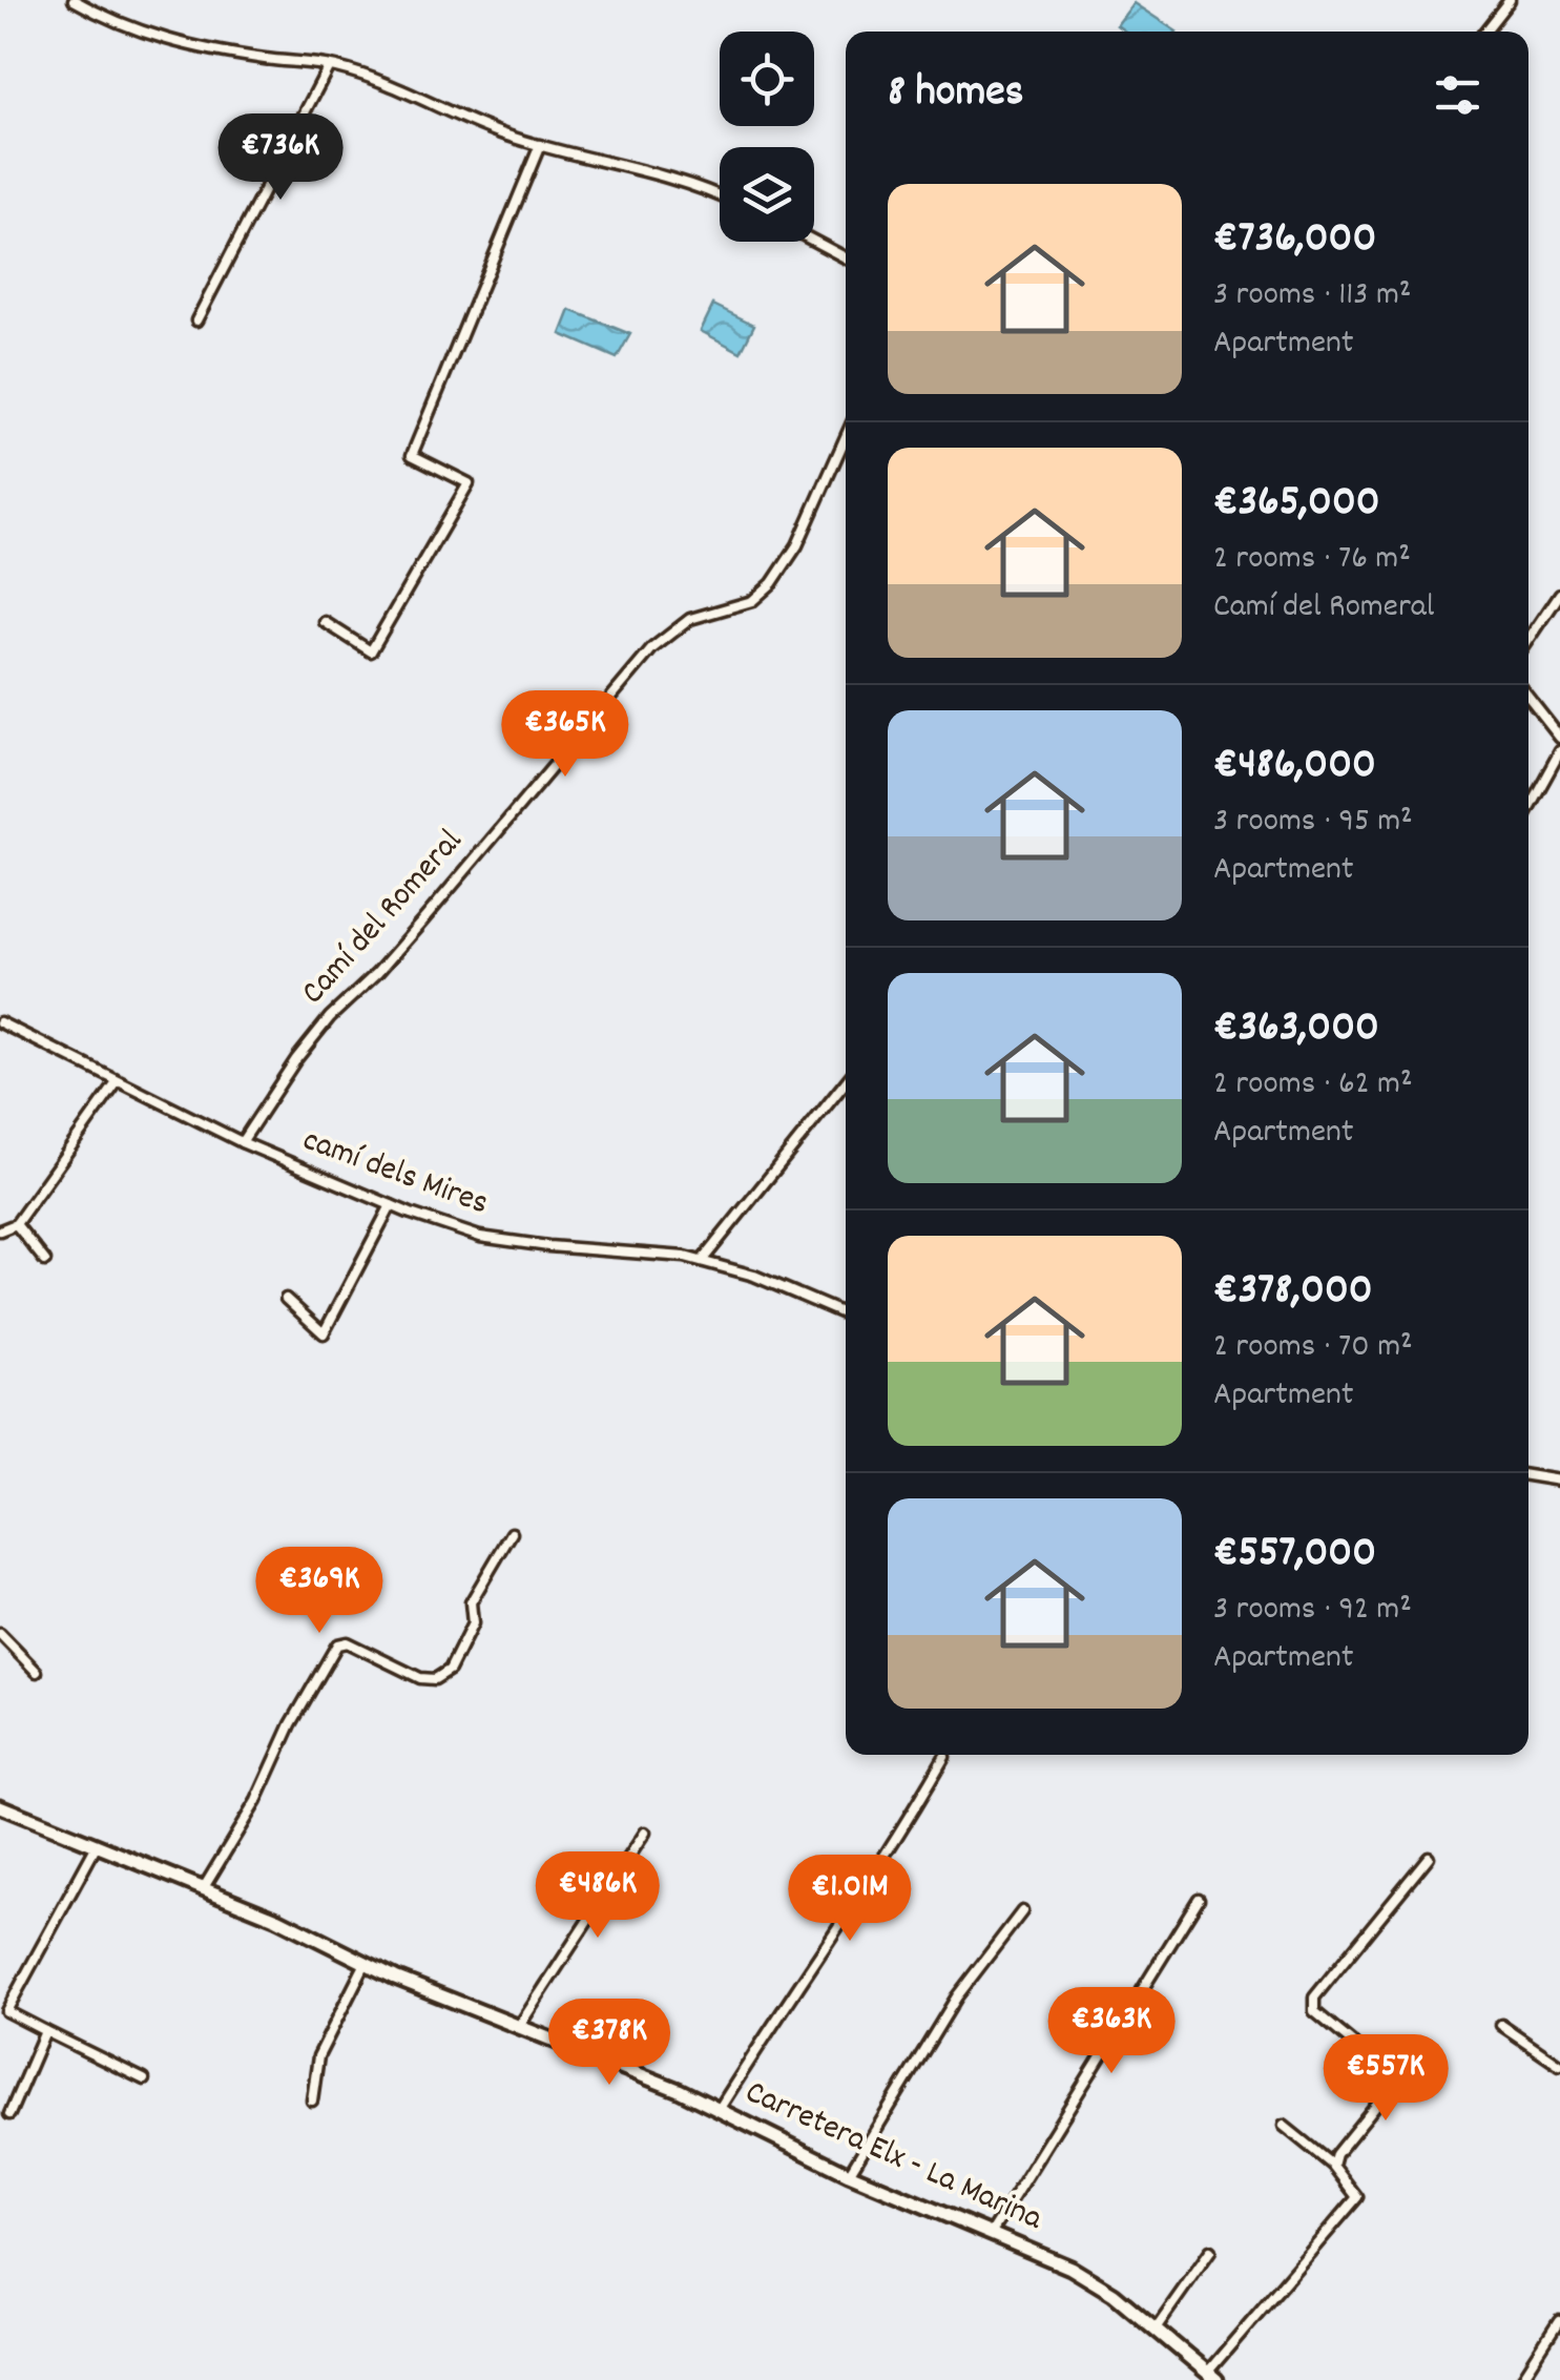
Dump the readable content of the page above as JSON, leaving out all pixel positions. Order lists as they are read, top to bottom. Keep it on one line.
{"streets":{"main road":["Carretera Elx - La Marina"],"street":["Camí del Romeral","camí dels Mires"]},"crossings":[["Camí del Romeral","camí dels Mires"]],"page":{"heading":"8 homes","price":["€736K","€365K","€369K","€486K","€1.01M","€363K","€378K","€557K"],"list":[{"name":"€736,000","note":"3 rooms · 113 m² · Apartment"},{"name":"€365,000","note":"2 rooms · 76 m² · Camí del Romeral"},{"name":"€486,000","note":"3 rooms · 95 m² · Apartment"},{"name":"€363,000","note":"2 rooms · 62 m² · Apartment"},{"name":"€378,000","note":"2 rooms · 70 m² · Apartment"},{"name":"€557,000","note":"3 rooms · 92 m² · Apartment"}]}}
